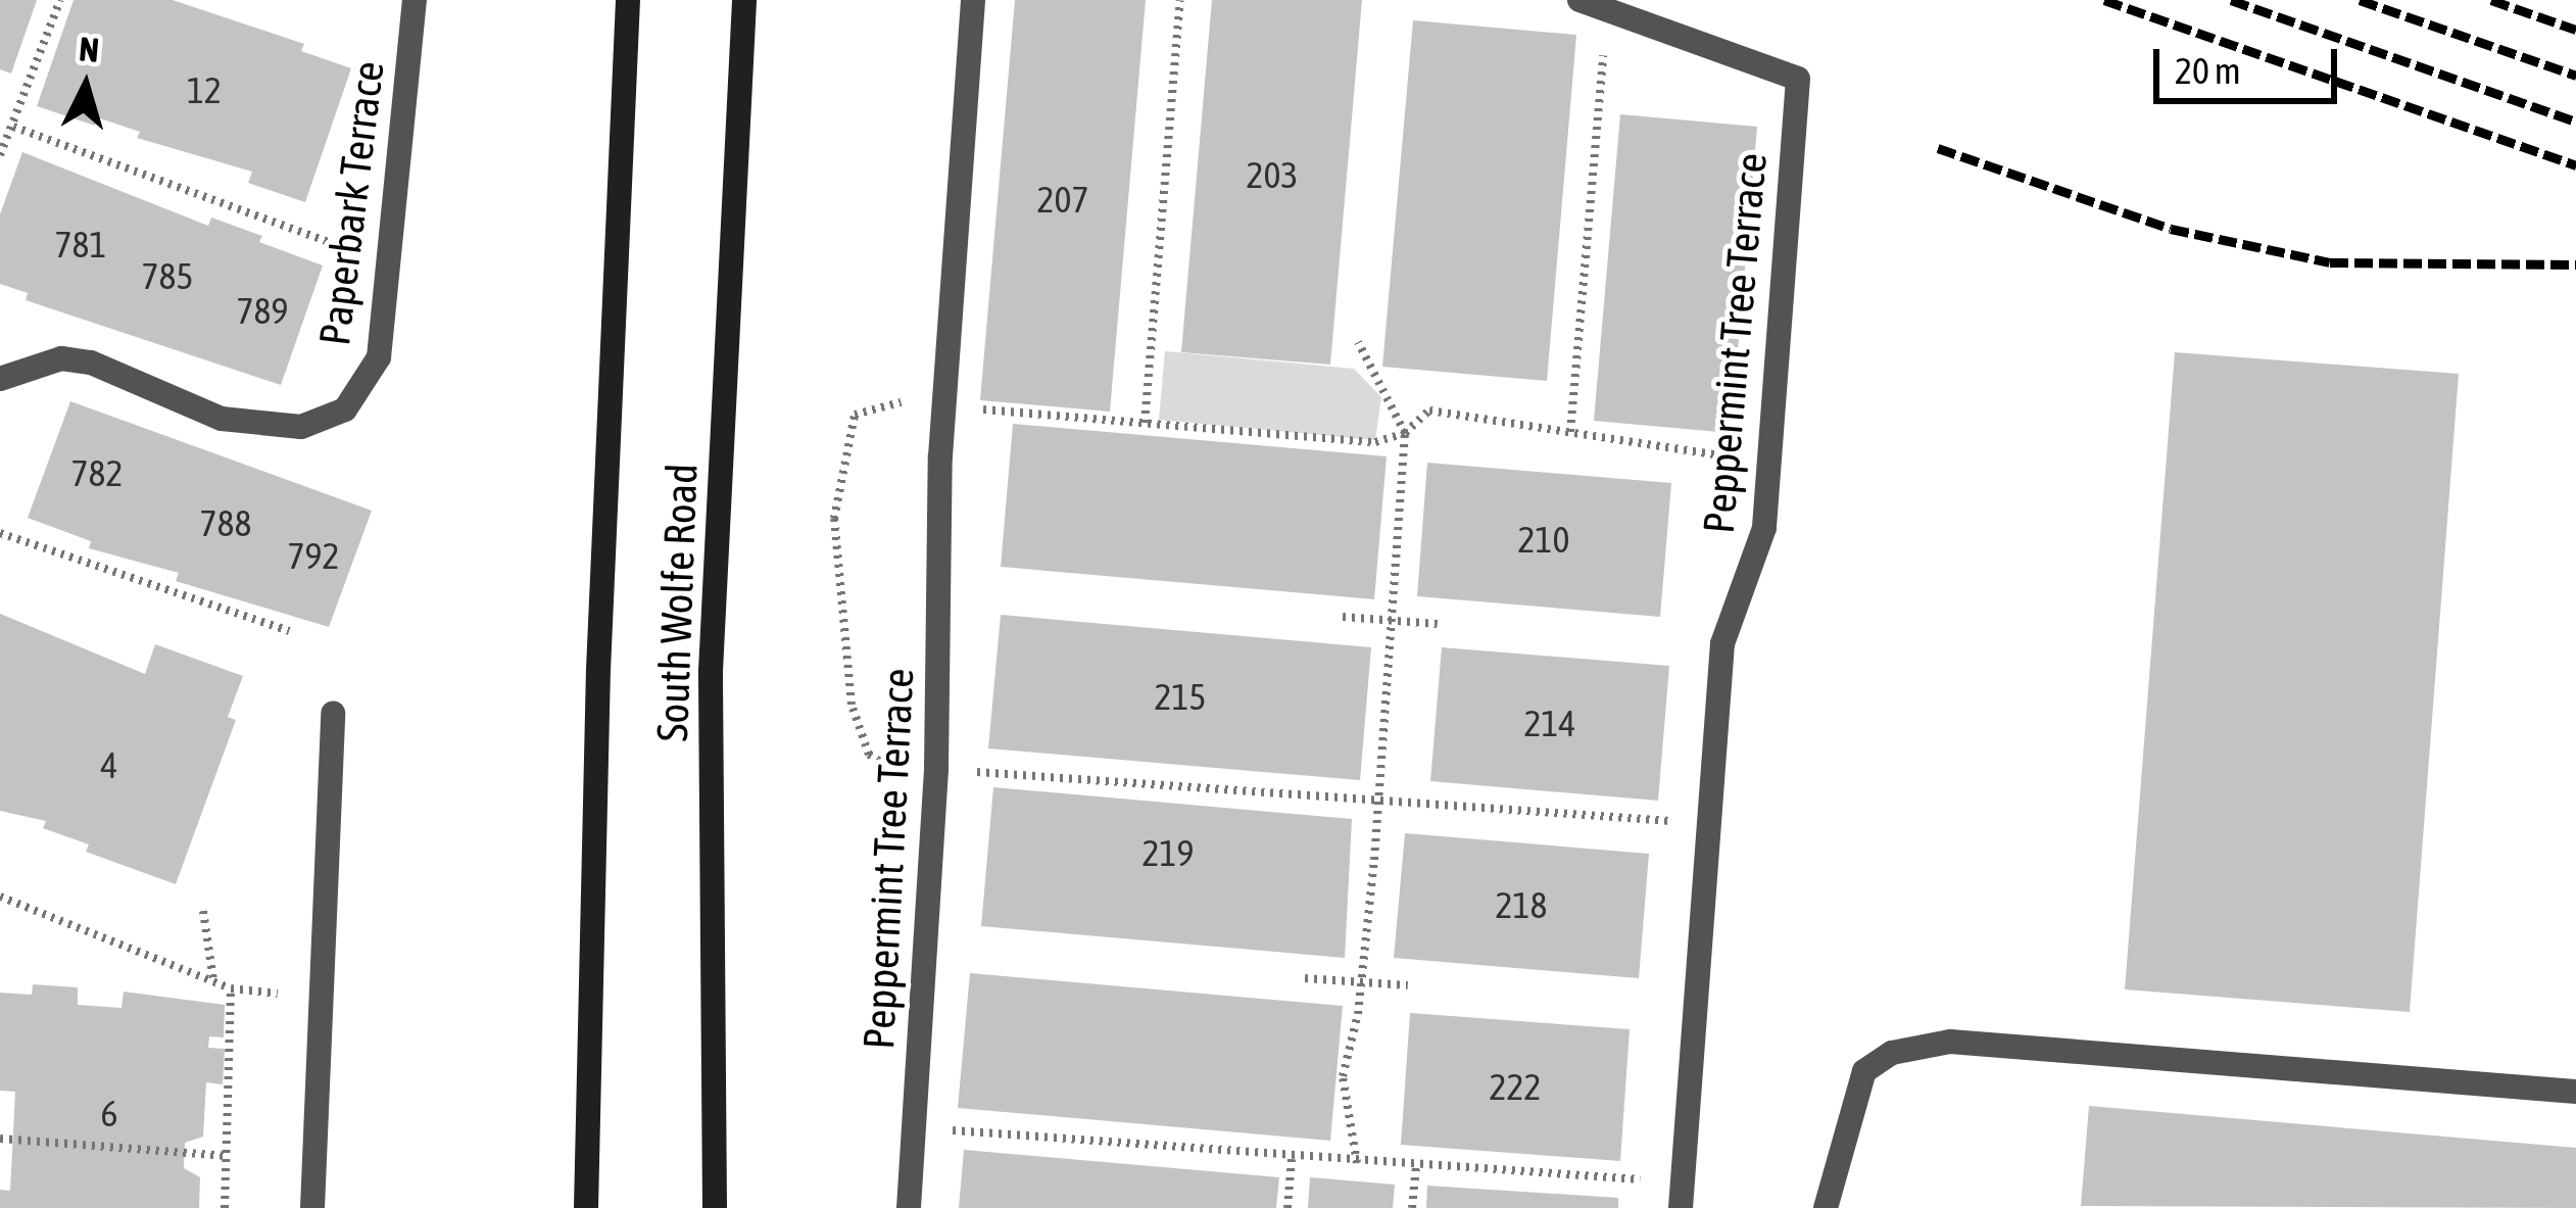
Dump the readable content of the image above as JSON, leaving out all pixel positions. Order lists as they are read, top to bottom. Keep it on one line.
{"streets":{"main road":["South Wolfe Road"],"street":["Paperbark Terrace","Peppermint Tree Terrace"]},"house_numbers":["12","203","207","781","785","789","782","788","210","792","215","214","4","219","218","222","6"],"scale_bar":"20 m","north":"top"}
